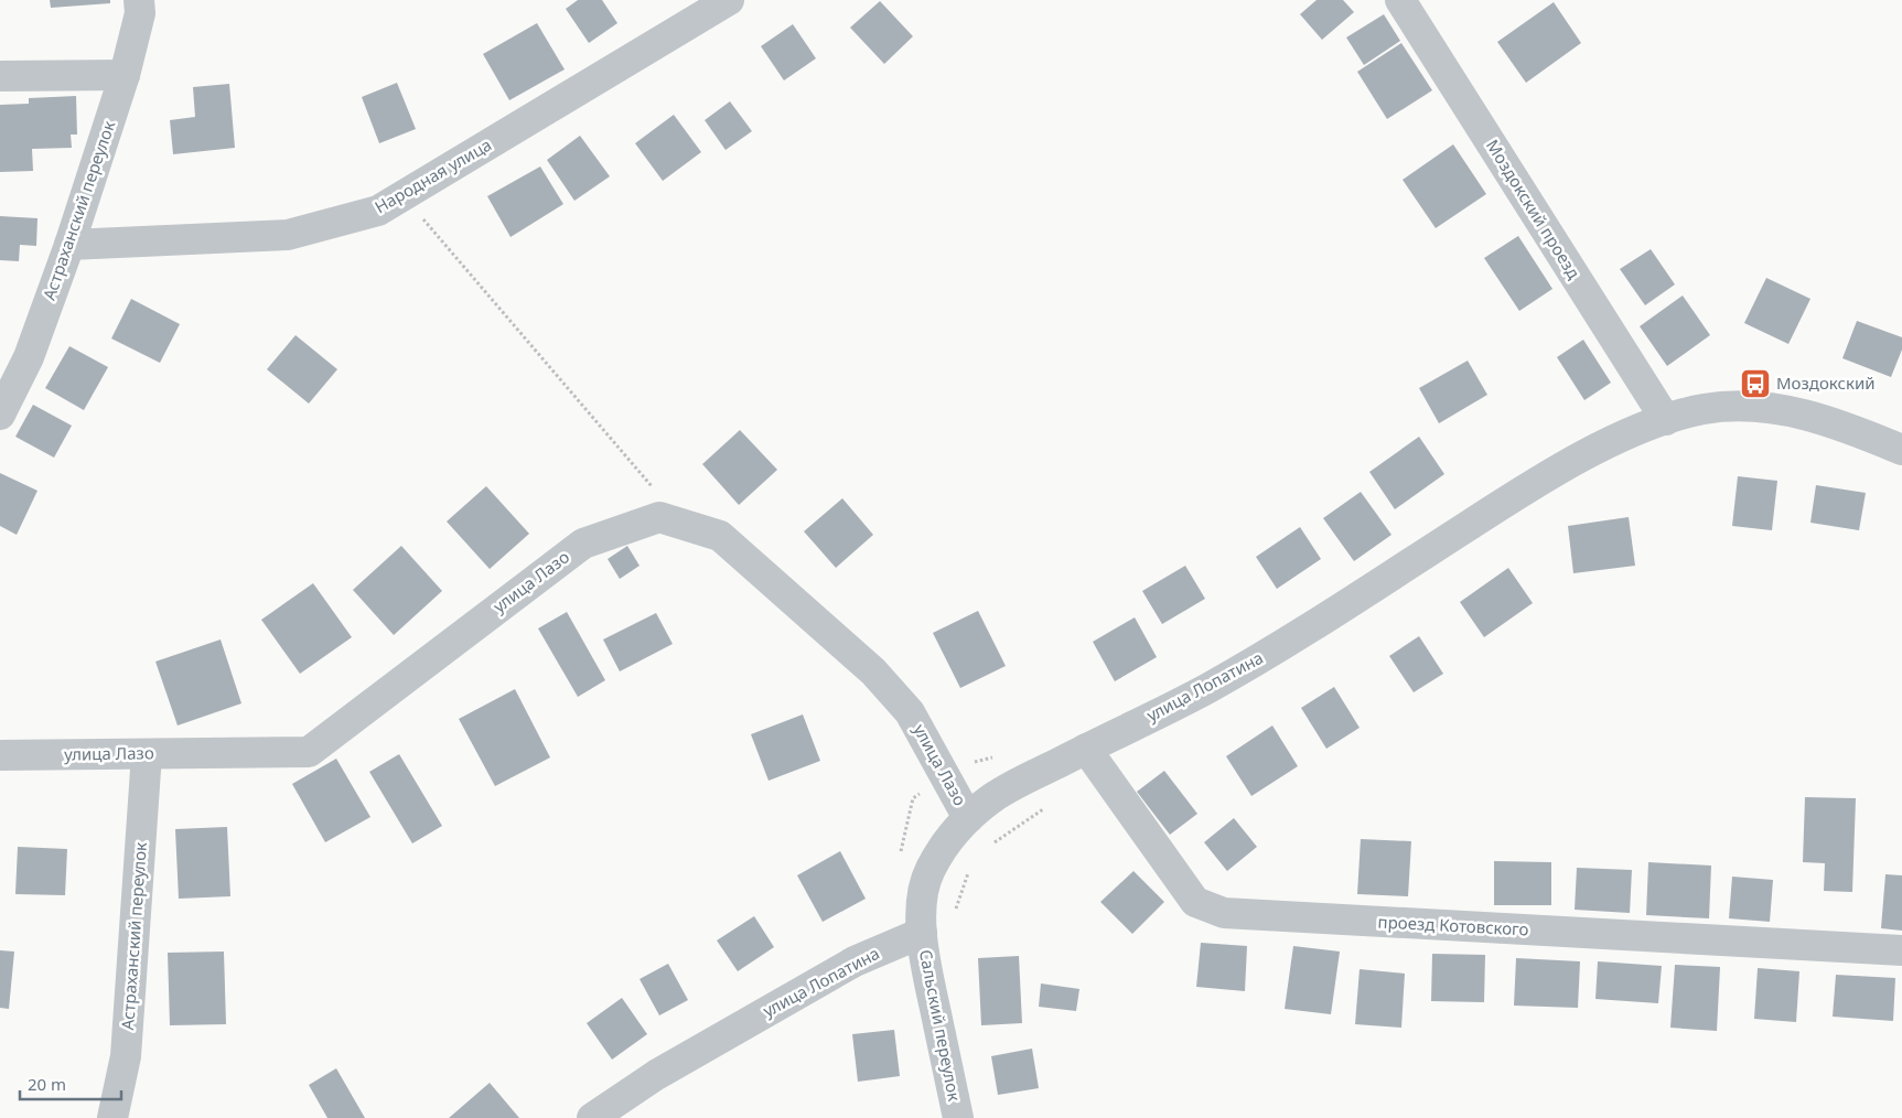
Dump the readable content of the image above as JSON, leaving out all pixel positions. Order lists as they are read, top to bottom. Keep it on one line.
{"streets":{"street":["Народная улица","Моздокский проезд","Астраханский переулок","улица Лазо","улица Лопатина","проезд Котовского","Сальский переулок"]},"crossings":[["Народная улица","Астраханский переулок"],["Моздокский проезд","улица Лопатина"],["Астраханский переулок","улица Лазо"],["улица Лазо","улица Лопатина"],["улица Лопатина","проезд Котовского"],["улица Лопатина","Сальский переулок"]],"places":{"bus stop":["Моздокский"]},"scale_bar":"20 m"}
